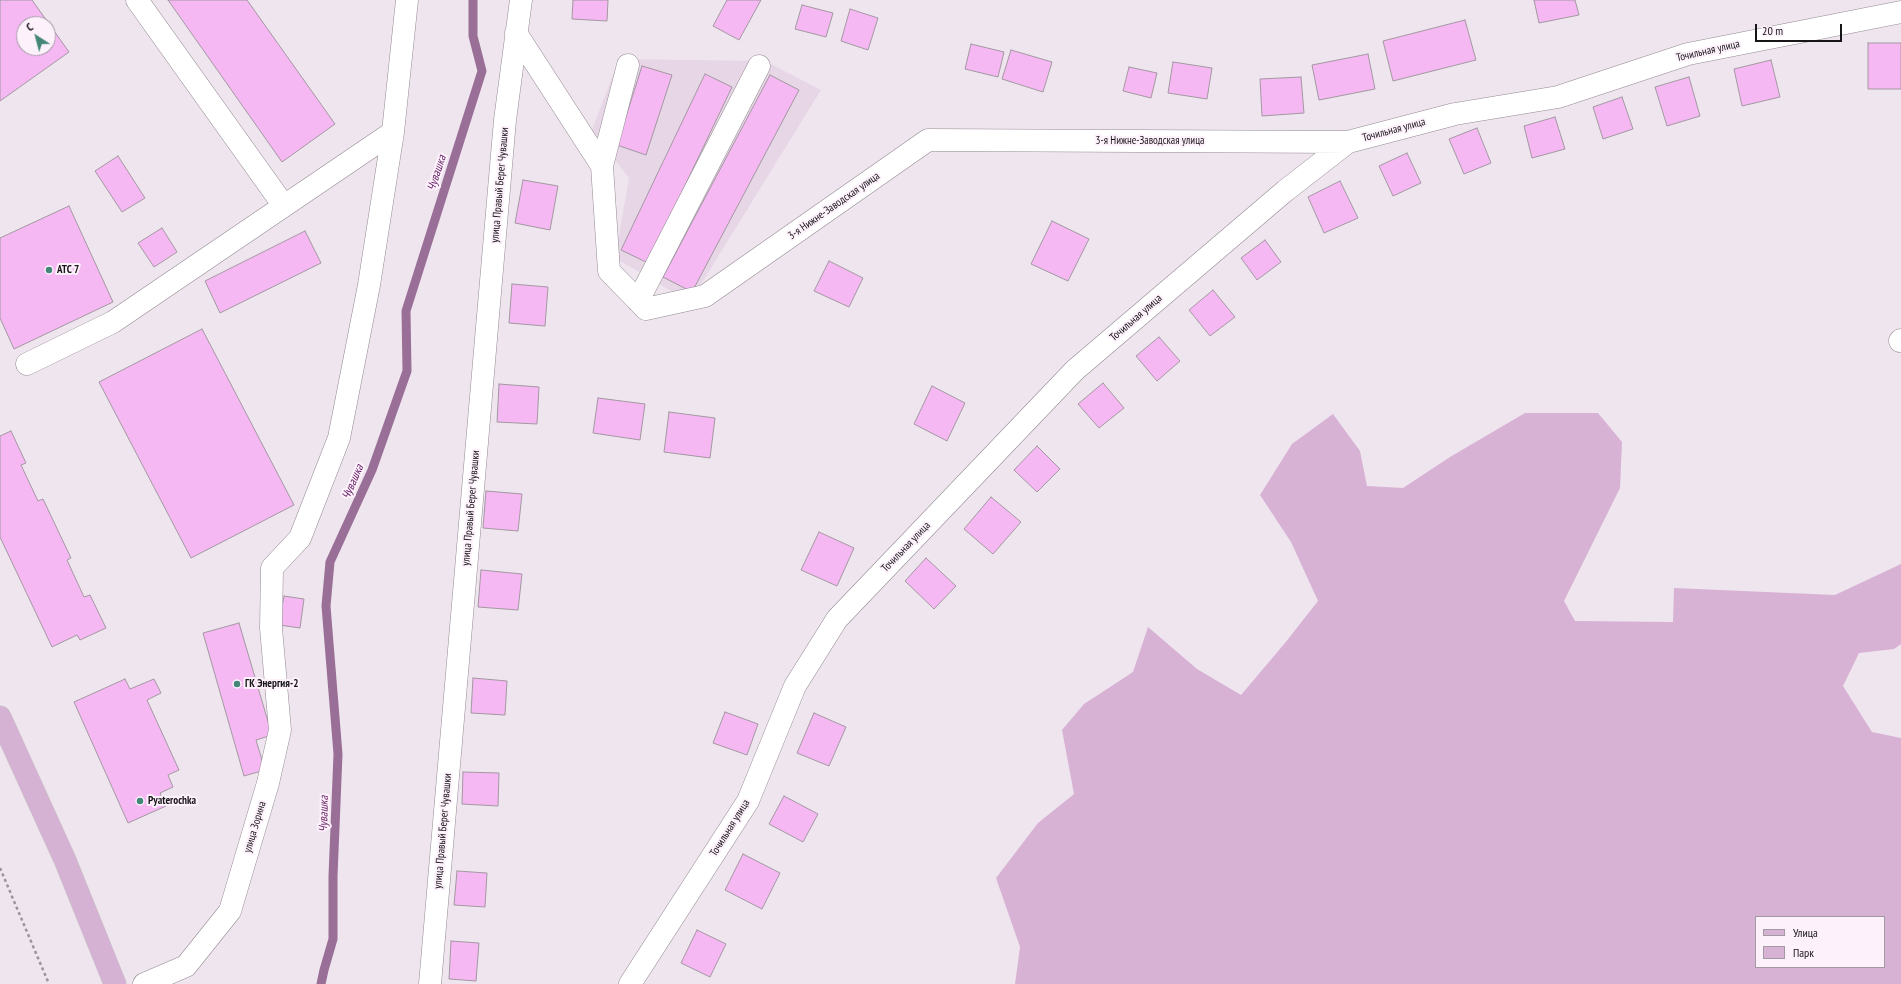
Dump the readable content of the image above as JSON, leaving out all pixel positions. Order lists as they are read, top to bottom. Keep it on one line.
{"streets":{"street":["Точильная улица","3-я Нижне-Заводская улица","улица Правый Берег Чувашки","улица Зорина"]},"crossings":[["Точильная улица","3-я Нижне-Заводская улица"],["3-я Нижне-Заводская улица","улица Правый Берег Чувашки"]],"water":["Чувашка"],"places":["АТС 7","ГК Энергия-2","Pyaterochka"],"legend":["Улица","Парк"],"scale_bar":"20 m","north":"top left"}
